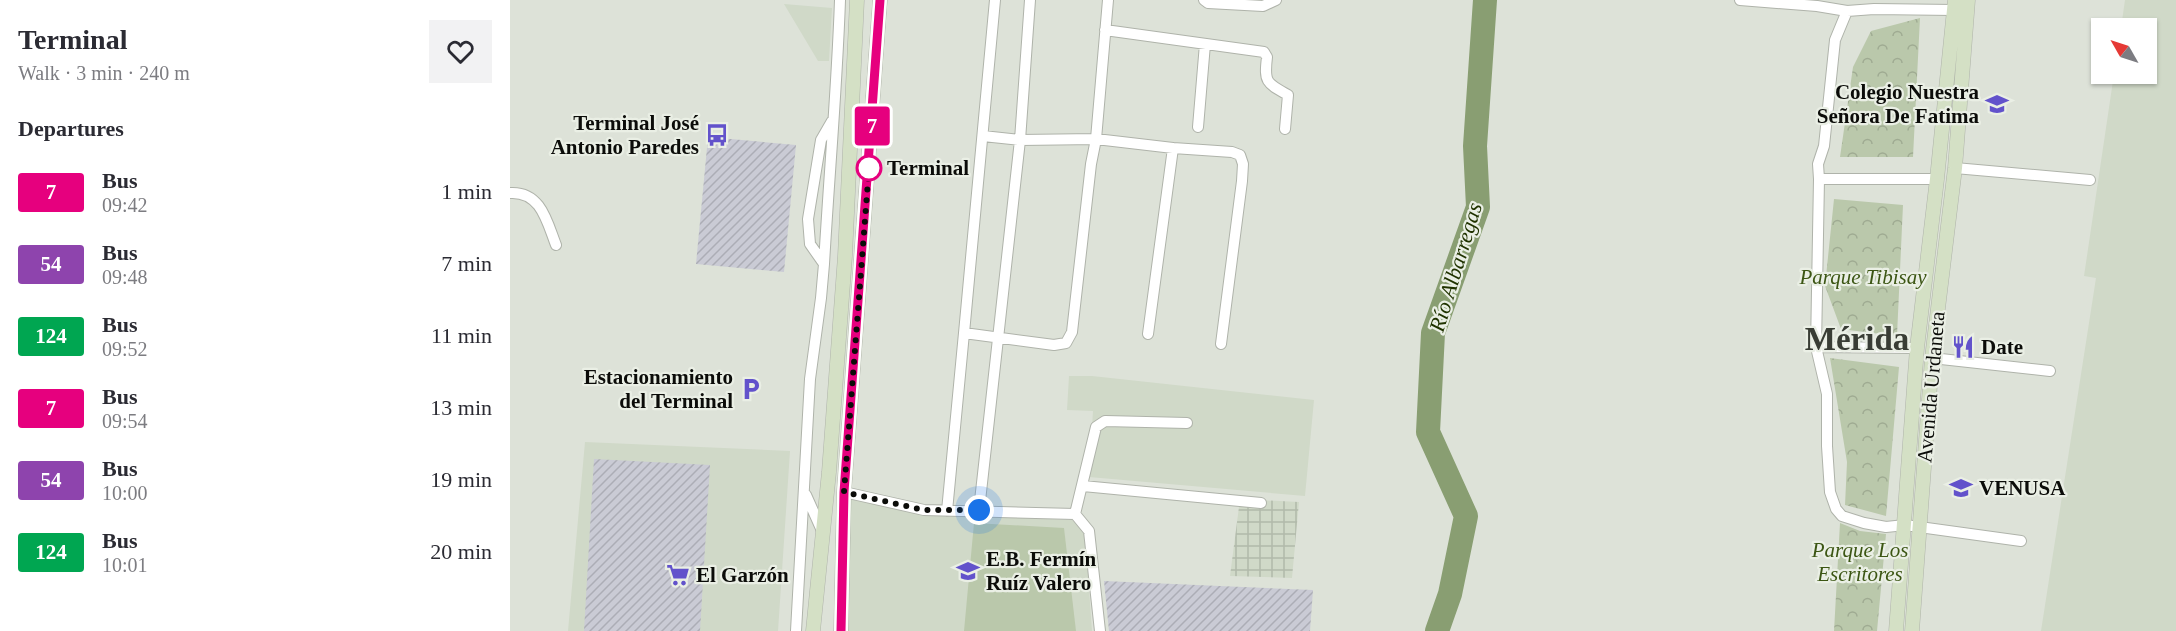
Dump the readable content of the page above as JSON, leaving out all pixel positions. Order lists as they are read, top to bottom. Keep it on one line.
{"streets":{"street":["Avenida Urdaneta"]},"districts":["Mérida"],"water":["Río Albarregas"],"parks":["Parque Tibisay","Parque Los Escritores"],"places":{"school or university":["Colegio Nuestra Señora De Fatima","VENUSA","E.B. Fermín Ruíz Valero"],"bus stop":["Terminal José Antonio Paredes"],"other":["Terminal"],"restaurant":["Date"],"parking":["Estacionamiento del Terminal"],"supermarket":["El Garzón"]},"lines":["bus line 7"],"north":"top left","page":{"heading":[["Terminal","Walk · 3 min · 240 m"],"Departures"],"on_map":"7","list":[{"mark":"7","name":"Bus","note":"09:42","value":"1 min"},{"mark":"54","name":"Bus","note":"09:48","value":"7 min"},{"mark":"124","name":"Bus","note":"09:52","value":"11 min"},{"mark":"7","name":"Bus","note":"09:54","value":"13 min"},{"mark":"54","name":"Bus","note":"10:00","value":"19 min"},{"mark":"124","name":"Bus","note":"10:01","value":"20 min"}]}}
